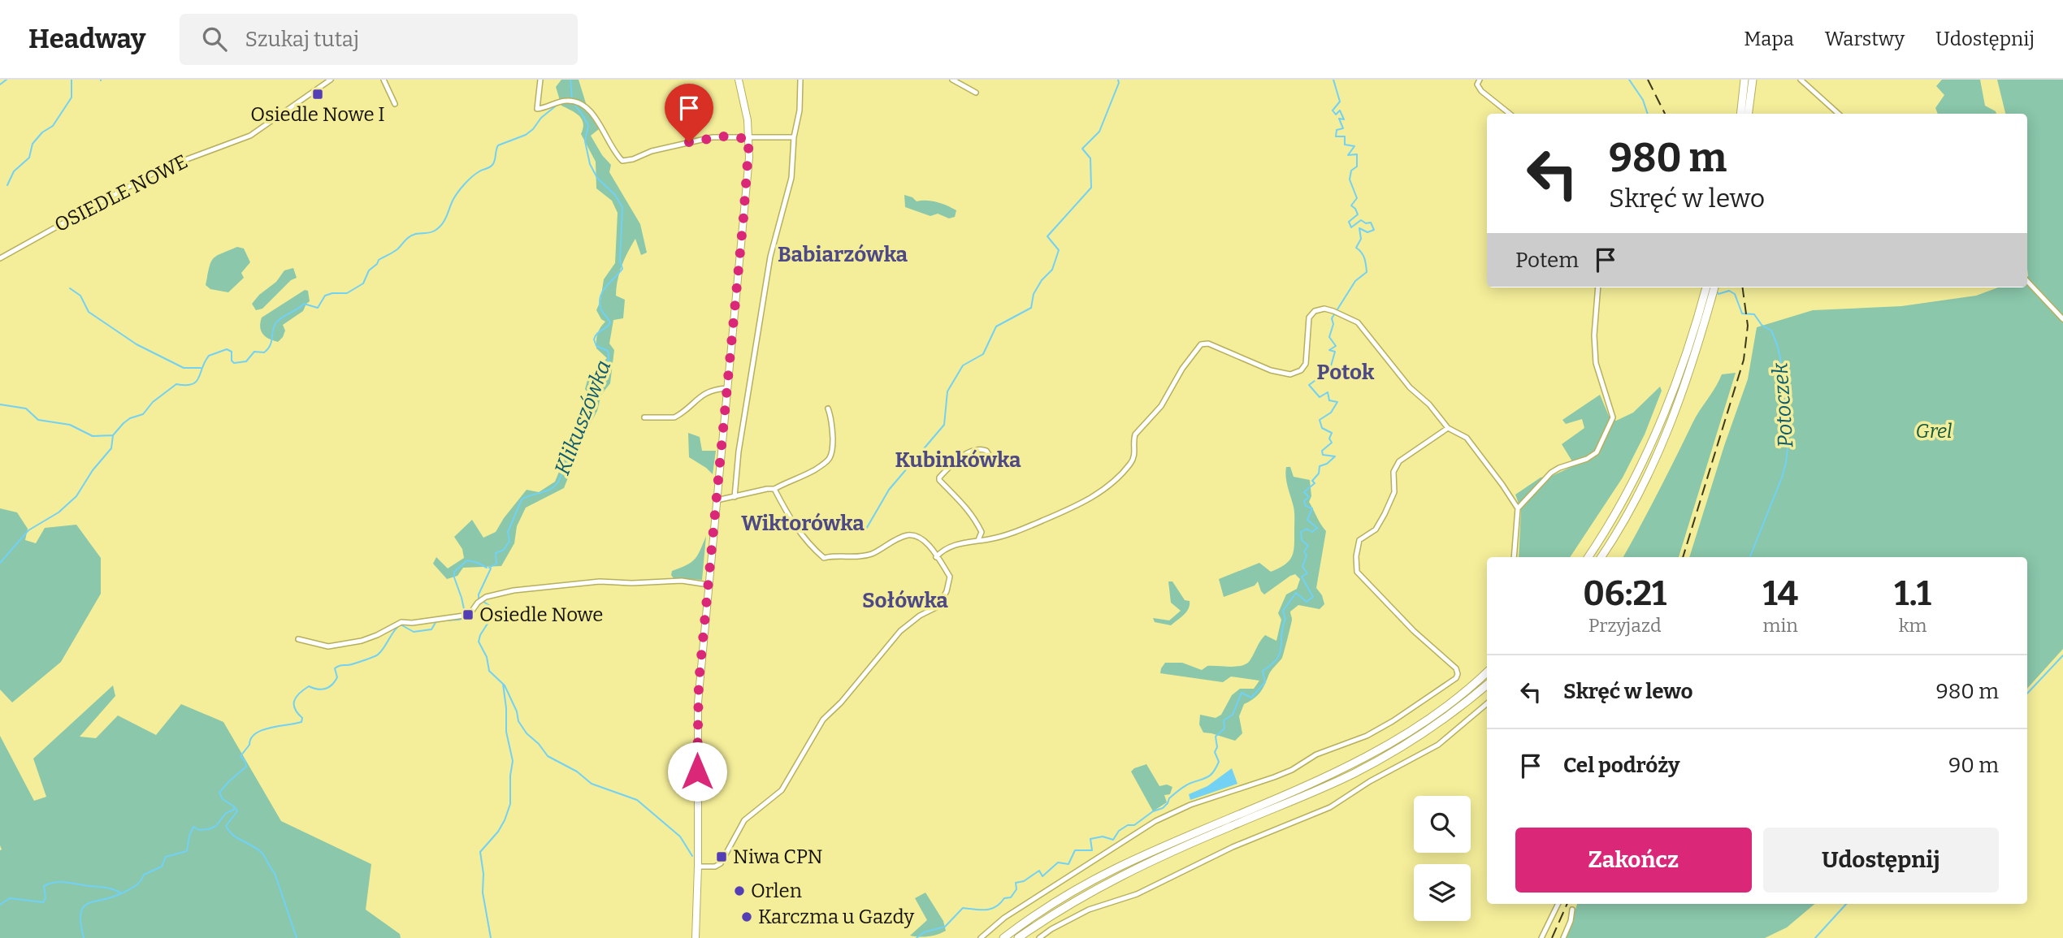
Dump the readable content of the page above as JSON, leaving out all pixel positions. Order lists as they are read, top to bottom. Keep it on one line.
{"streets":{"street":["OSIEDLE NOWE"]},"districts":["Babiarzówka","Potok","Kubinkówka","Wiktorówka","Sołówka"],"water":["Potoczek","Klikuszówka"],"parks":["Grel"],"places":{"transit":["Osiedle Nowe I","Osiedle Nowe","Niwa CPN"],"other":["Orlen","Karczma u Gazdy"]},"page":{"header":"Headway","search":"Szukaj tutaj","nav":["Mapa","Warstwy","Udostępnij"],"turn":["980 m","Skręć w lewo"],"then":"Potem","eta":["06:21","Przyjazd","14","min","1.1","km"],"list":[{"name":"Skręć w lewo","value":"980 m"},{"name":"Cel podróży","value":"90 m"}],"buttons":["Zakończ","Udostępnij"]}}
